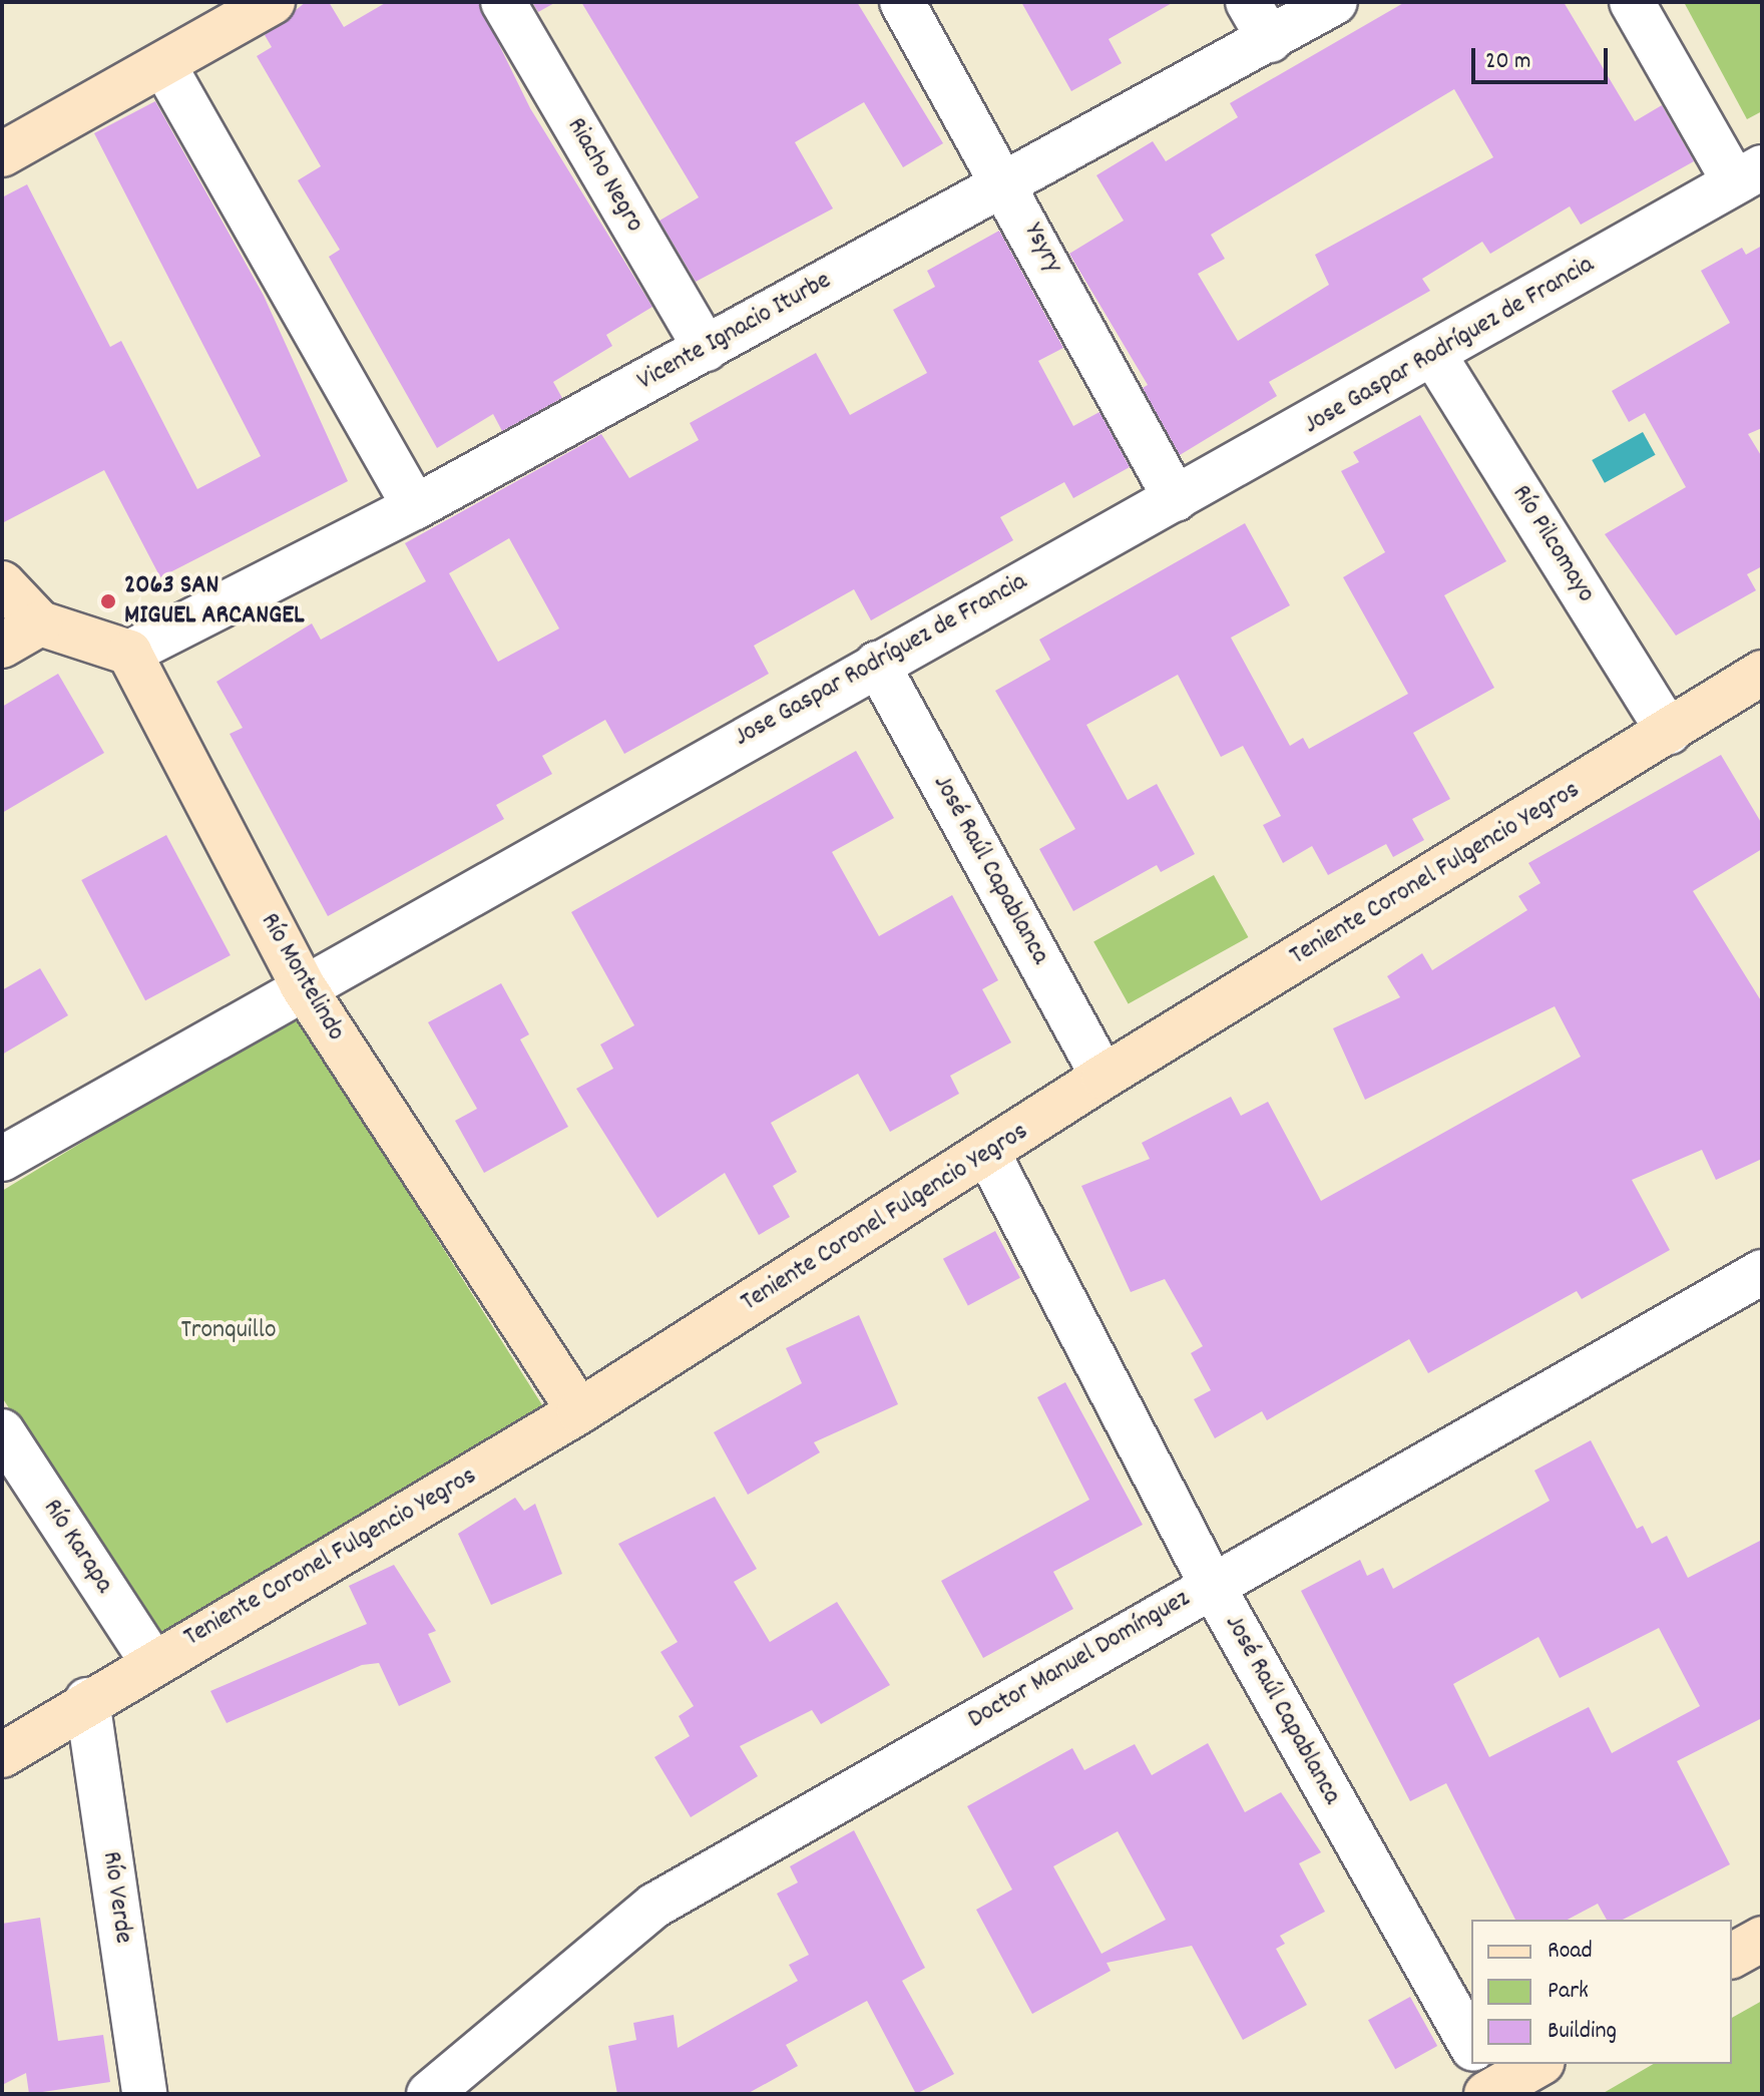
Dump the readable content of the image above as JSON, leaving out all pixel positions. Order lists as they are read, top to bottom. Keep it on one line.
{"streets":{"street":["Riacho Negro","Ysyry","Vicente Ignacio Iturbe","Jose Gaspar Rodríguez de Francia","Río Pilcomayo","José Raúl Capablanca","Teniente Coronel Fulgencio Yegros","Río Montelindo","Río Karapa","Doctor Manuel Domínguez","Río Verde"]},"crossings":[["Riacho Negro","Vicente Ignacio Iturbe"],["Ysyry","Vicente Ignacio Iturbe"],["Ysyry","Jose Gaspar Rodríguez de Francia"],["Vicente Ignacio Iturbe","Río Montelindo"],["Jose Gaspar Rodríguez de Francia","Río Pilcomayo"],["Jose Gaspar Rodríguez de Francia","José Raúl Capablanca"],["Jose Gaspar Rodríguez de Francia","Río Montelindo"],["Río Pilcomayo","Teniente Coronel Fulgencio Yegros"],["José Raúl Capablanca","Teniente Coronel Fulgencio Yegros"],["José Raúl Capablanca","Doctor Manuel Domínguez"],["Teniente Coronel Fulgencio Yegros","Río Montelindo"],["Teniente Coronel Fulgencio Yegros","Río Karapa"],["Teniente Coronel Fulgencio Yegros","Río Verde"]],"parks":["Tronquillo"],"places":["2063 SAN MIGUEL ARCANGEL"],"legend":["Road","Park","Building"],"scale_bar":"20 m"}
